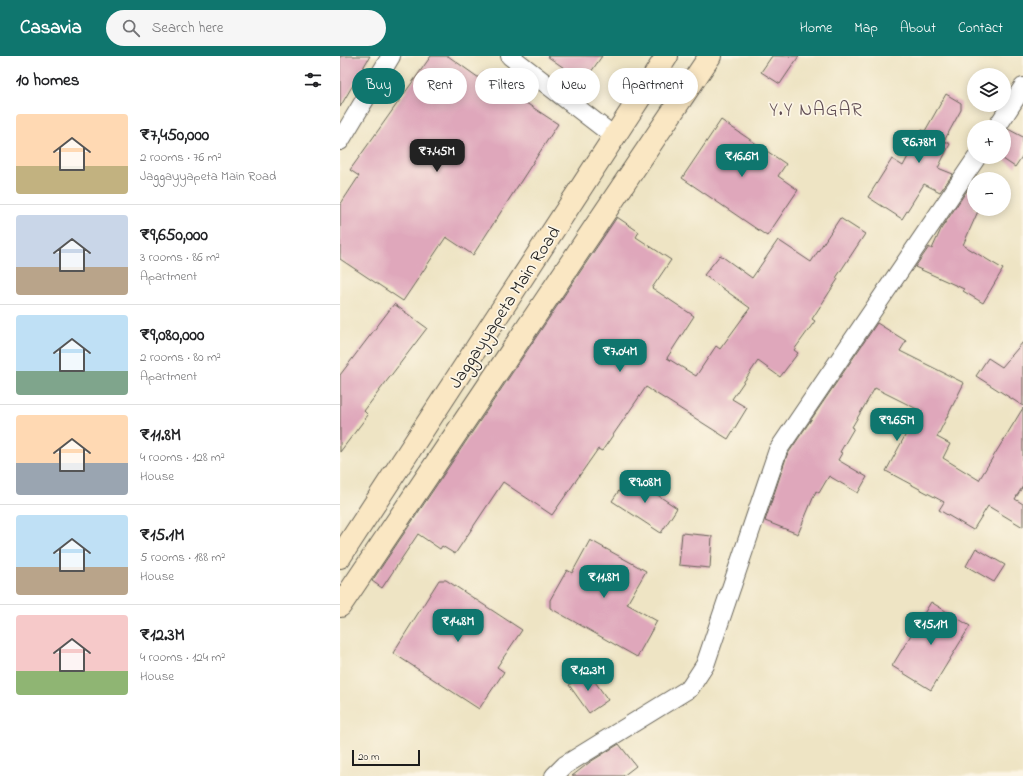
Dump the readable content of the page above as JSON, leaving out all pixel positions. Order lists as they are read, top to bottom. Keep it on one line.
{"streets":{"main road":["Jaggayyapeta Main Road"]},"districts":["Y.Y NAGAR"],"scale_bar":"20 m","page":{"header":"Casavia","search":"Search here","nav":["Home","Map","About","Contact"],"heading":"10 homes","map_buttons":["+","−"],"chip":["Buy","Rent","Filters","New","Apartment"],"list":[{"name":"₹7,450,000","note":"2 rooms · 76 m² · Jaggayyapeta Main Road"},{"name":"₹9,650,000","note":"3 rooms · 86 m² · Apartment"},{"name":"₹9,080,000","note":"2 rooms · 80 m² · Apartment"},{"name":"₹11.8M","note":"4 rooms · 128 m² · House"},{"name":"₹15.1M","note":"5 rooms · 188 m² · House"},{"name":"₹12.3M","note":"4 rooms · 124 m² · House"}],"price":["₹6.78M","₹7.45M","₹16.6M","₹7.04M","₹9.65M","₹9.08M","₹11.8M","₹14.8M","₹15.1M","₹12.3M"],"scale":"20 m"}}
